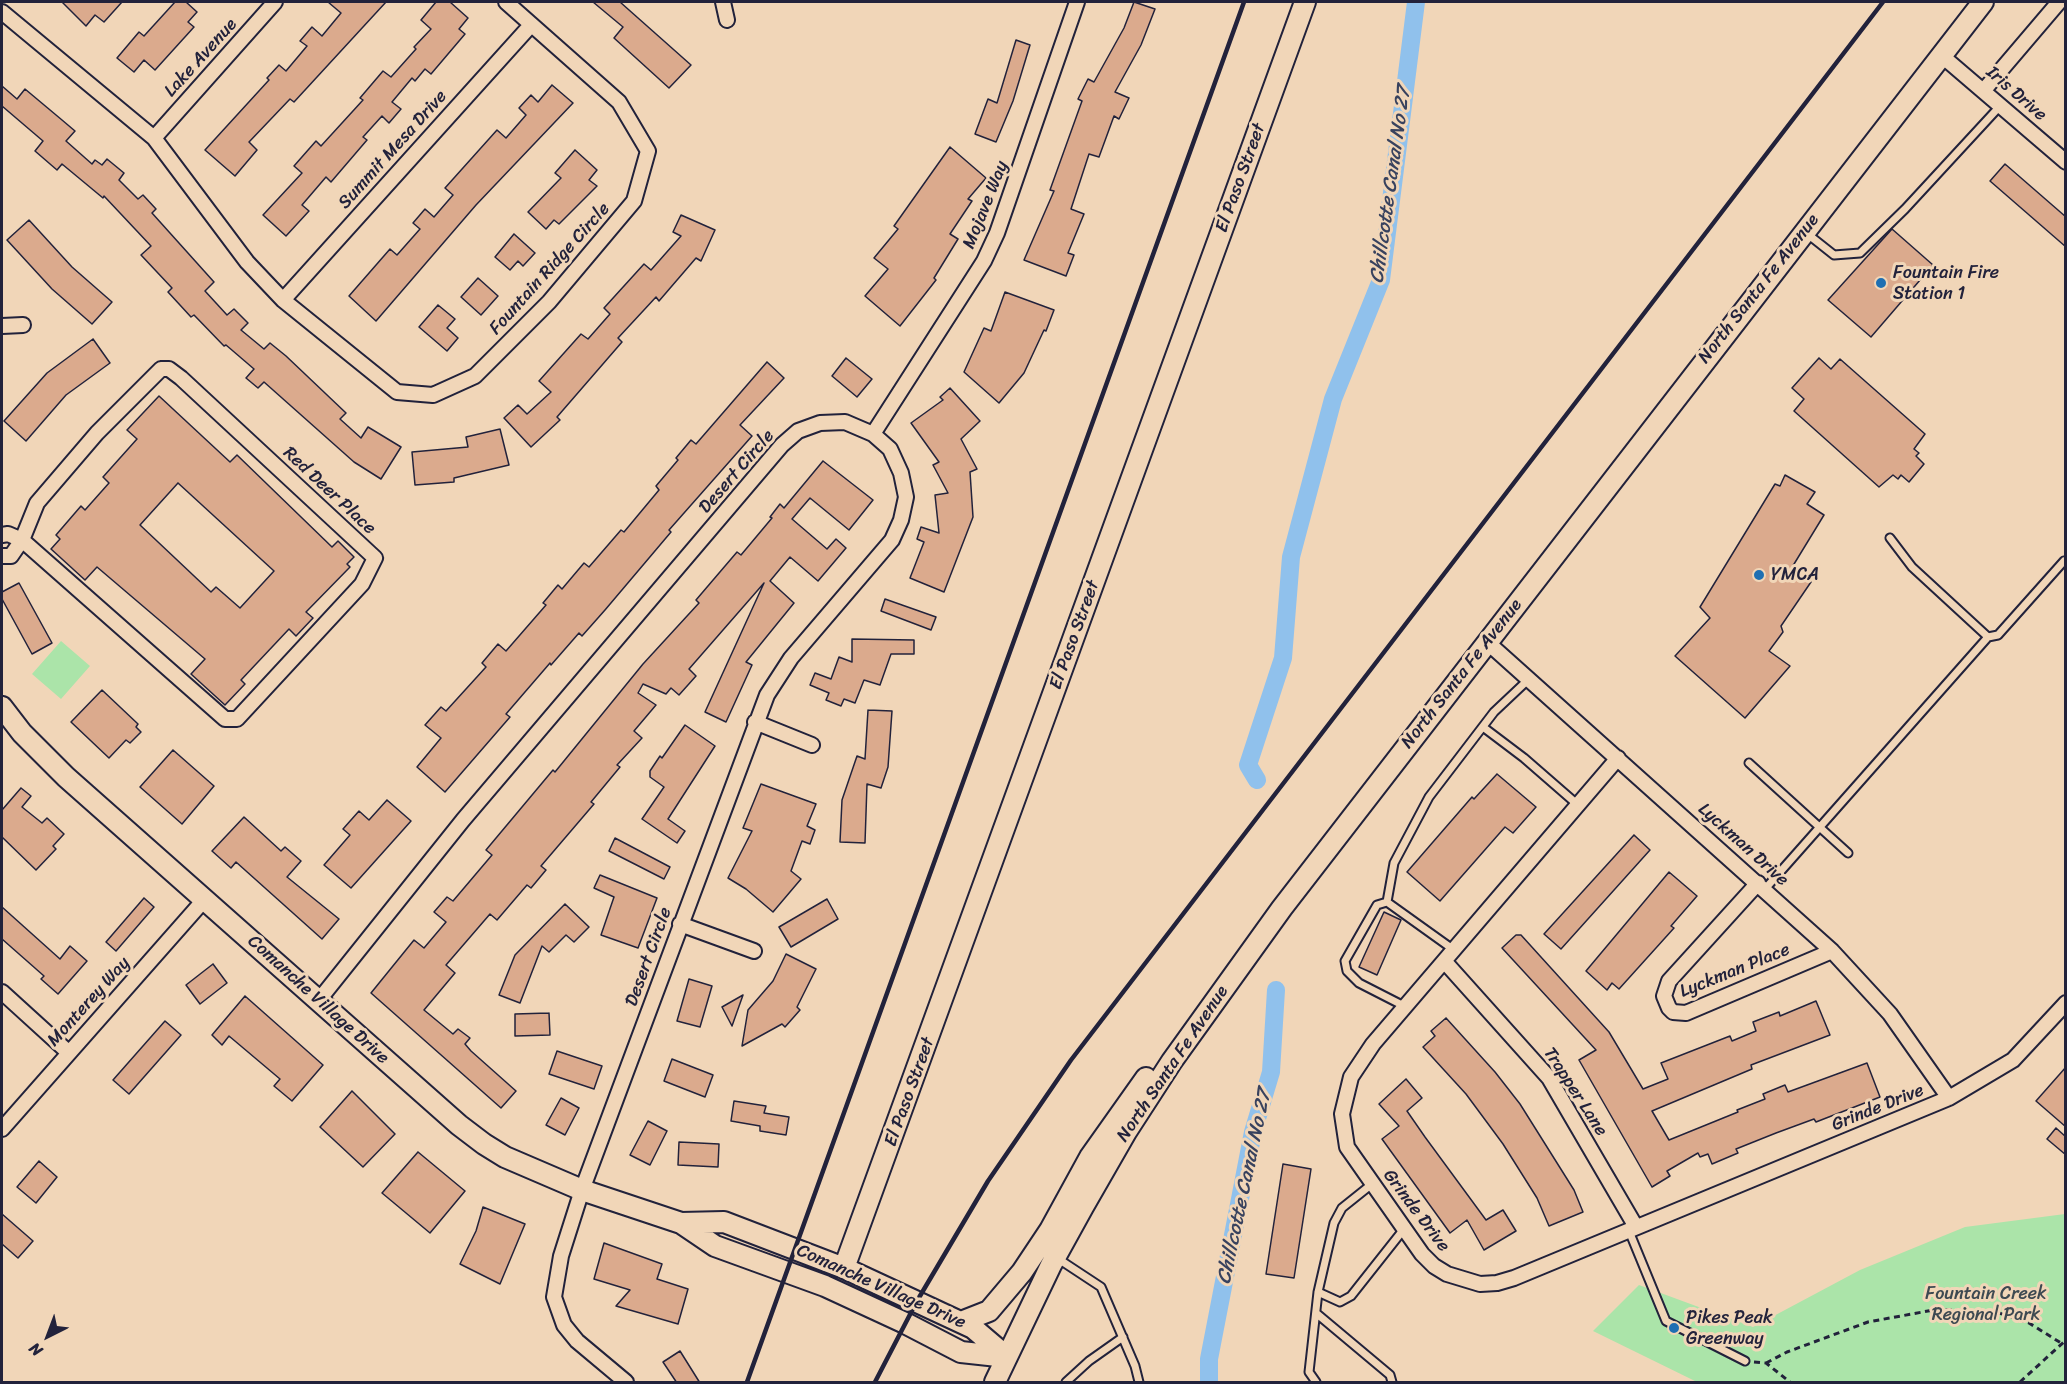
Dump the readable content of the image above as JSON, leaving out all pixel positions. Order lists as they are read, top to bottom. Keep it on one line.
{"streets":{"main road":["El Paso Street","North Santa Fe Avenue","Comanche Village Drive"],"street":["Lake Avenue","Iris Drive","Summit Mesa Drive","Mojave Way","Fountain Ridge Circle","Desert Circle","Red Deer Place","Lyckman Drive","Lyckman Place","Monterey Way","Trapper Lane","Grinde Drive"]},"crossings":[["Lake Avenue","Fountain Ridge Circle"],["Iris Drive","North Santa Fe Avenue"],["Summit Mesa Drive","Fountain Ridge Circle"],["El Paso Street","Comanche Village Drive"],["Mojave Way","Desert Circle"],["North Santa Fe Avenue","Lyckman Drive"],["North Santa Fe Avenue","Comanche Village Drive"],["Desert Circle","Comanche Village Drive"],["Lyckman Drive","Lyckman Place"],["Lyckman Drive","Grinde Drive"],["Comanche Village Drive","Monterey Way"],["Trapper Lane","Grinde Drive"]],"water":["Chillcotte Canal No 27"],"parks":["Fountain Creek Regional Park"],"places":["Fountain Fire Station 1","YMCA","Pikes Peak Greenway"],"north":"bottom left"}
